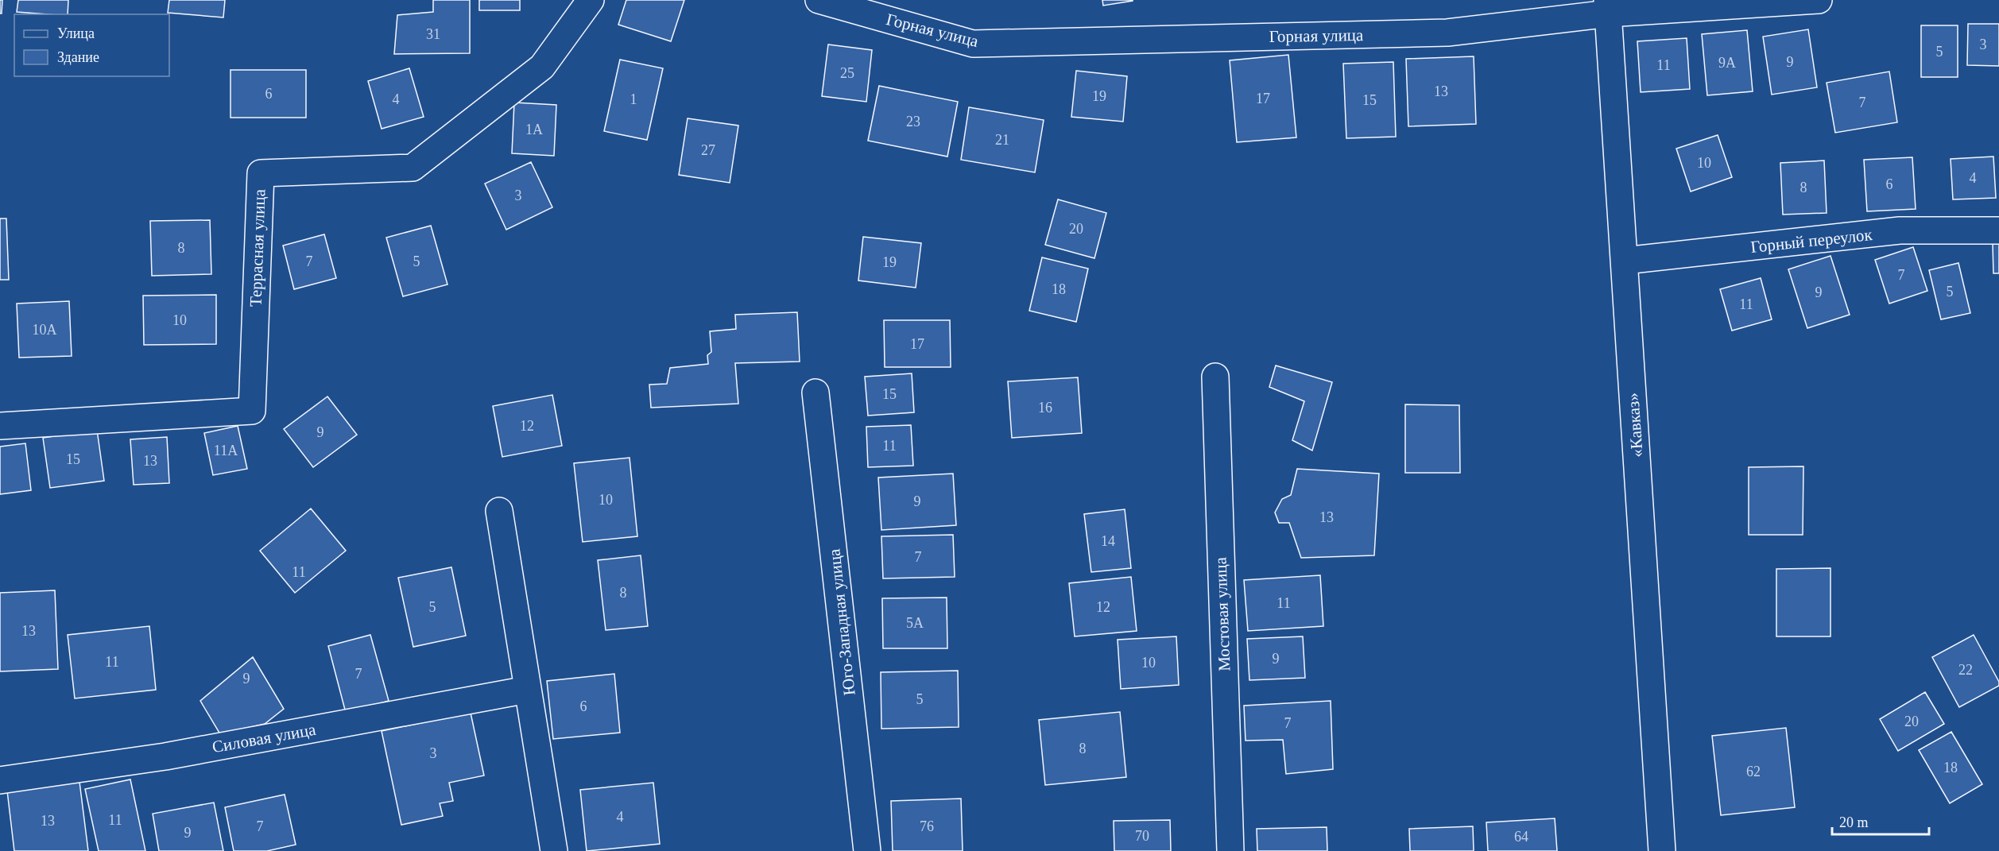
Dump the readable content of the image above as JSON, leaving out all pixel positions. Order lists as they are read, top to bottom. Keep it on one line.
{"streets":{"main road":["Горная улица","Горный переулок","Террасная улица","«Кавказ»","Мостовая улица","Юго-Западная улица","Силовая улица"]},"crossings":[["Горная улица","«Кавказ»"],["Горный переулок","«Кавказ»"]],"house_numbers":["31","3","5","9","9А","11","25","13","6","19","17","4","1","15","7","23","1А","21","27","10","4","6","8","3","20","8","7","5","19","7","18","5","9","11","10","10А","17","15","16","12","9","11","11А","15","13","10","9","13","14","7","11","8","11","5","12","5А","13","9","11","10","22","7","9","5","6","20","7","8","3","18","62","4","11","13","7","76","9","70","64"],"legend":["Улица","Здание"],"scale_bar":"20 m"}
